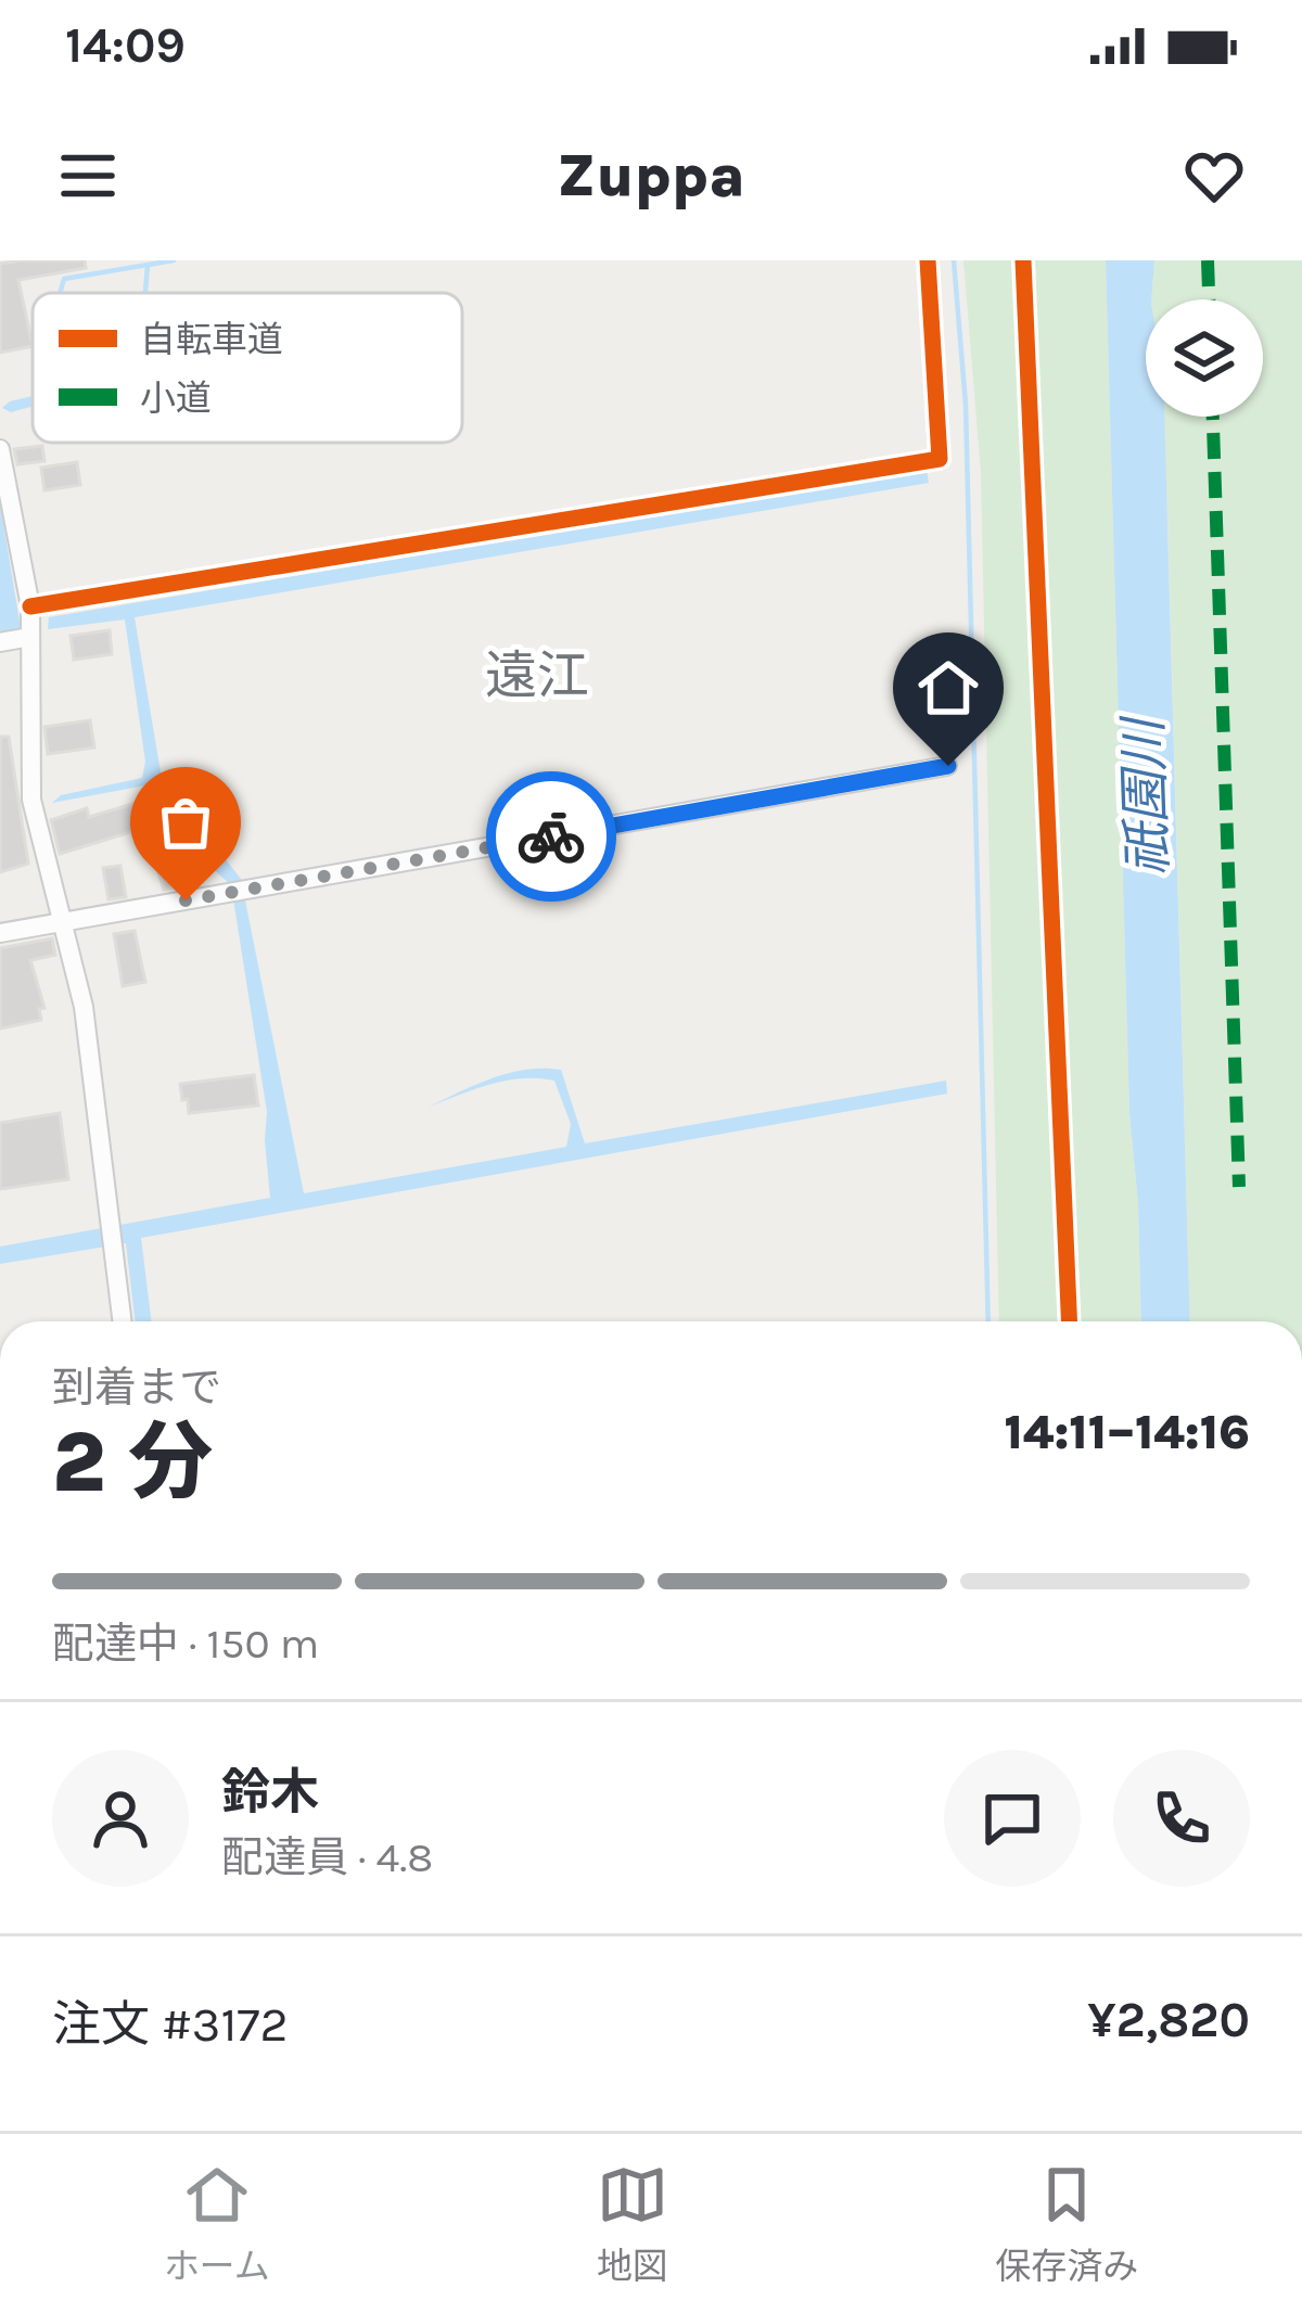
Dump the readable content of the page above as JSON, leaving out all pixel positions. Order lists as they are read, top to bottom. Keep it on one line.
{"districts":["遠江"],"water":["祇園川"],"legend":["自転車道","小道"],"page":{"status":"14:09","header":"Zuppa","heading":["2 分","到着まで","14:11–14:16"],"panel":["鈴木","配達員 · 4.8","注文 #3172","¥2,820"],"bar":"配達中 · 150 m","tabs":["ホーム","地図","保存済み"]}}
